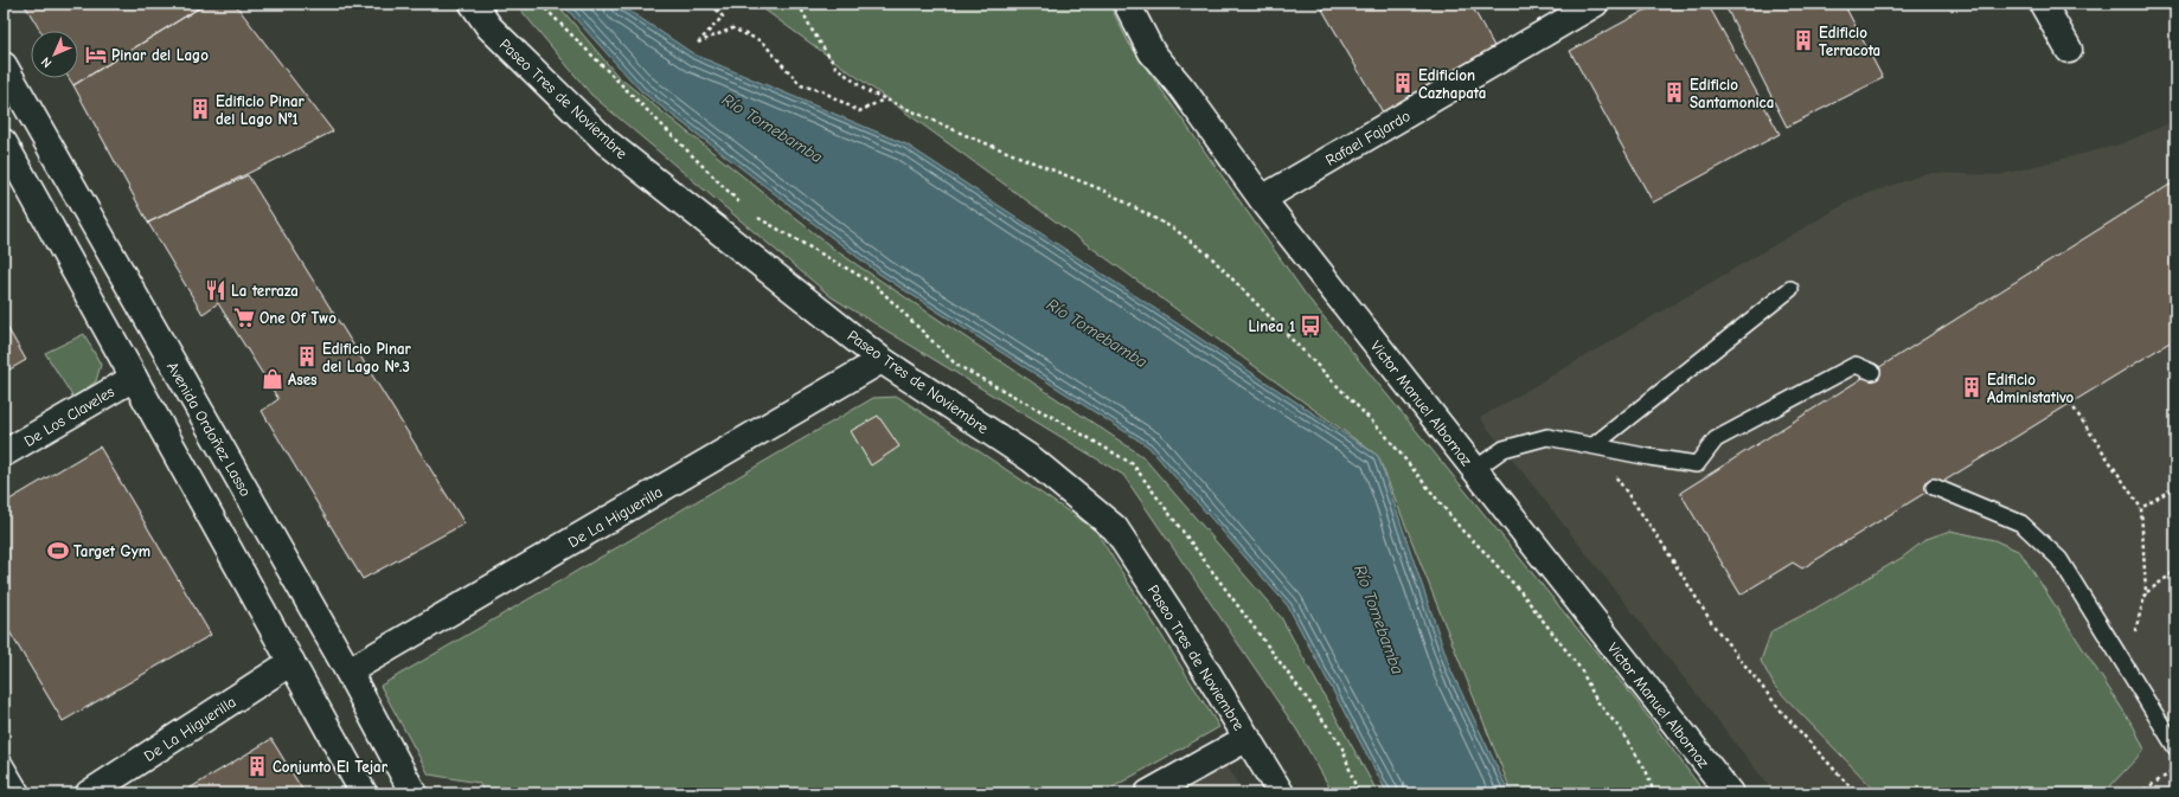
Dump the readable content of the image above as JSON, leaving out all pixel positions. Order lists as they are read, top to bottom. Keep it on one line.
{"streets":{"street":["Paseo Tres de Noviembre","Rafael Fajardo","Victor Manuel Albornoz","De Los Claveles","Avenida Ordoñez Lasso","De La Higuerilla"]},"crossings":[["Paseo Tres de Noviembre","De La Higuerilla"],["Rafael Fajardo","Victor Manuel Albornoz"],["Avenida Ordoñez Lasso","De La Higuerilla"]],"water":["Río Tomebamba"],"places":{"building":["Edificio Terracota","Edificion Cazhapata","Edificio Santamonica","Edificio Pinar del Lago N°1","Edificio Pinar del Lago Nº.3","Edificio Administativo","Conjunto El Tejar"],"hotel":["Pinar del Lago"],"restaurant":["La terraza"],"supermarket":["One Of Two"],"bus stop":["Linea 1"],"shop":["Ases"],"sports":["Target Gym"]},"north":"bottom left"}
